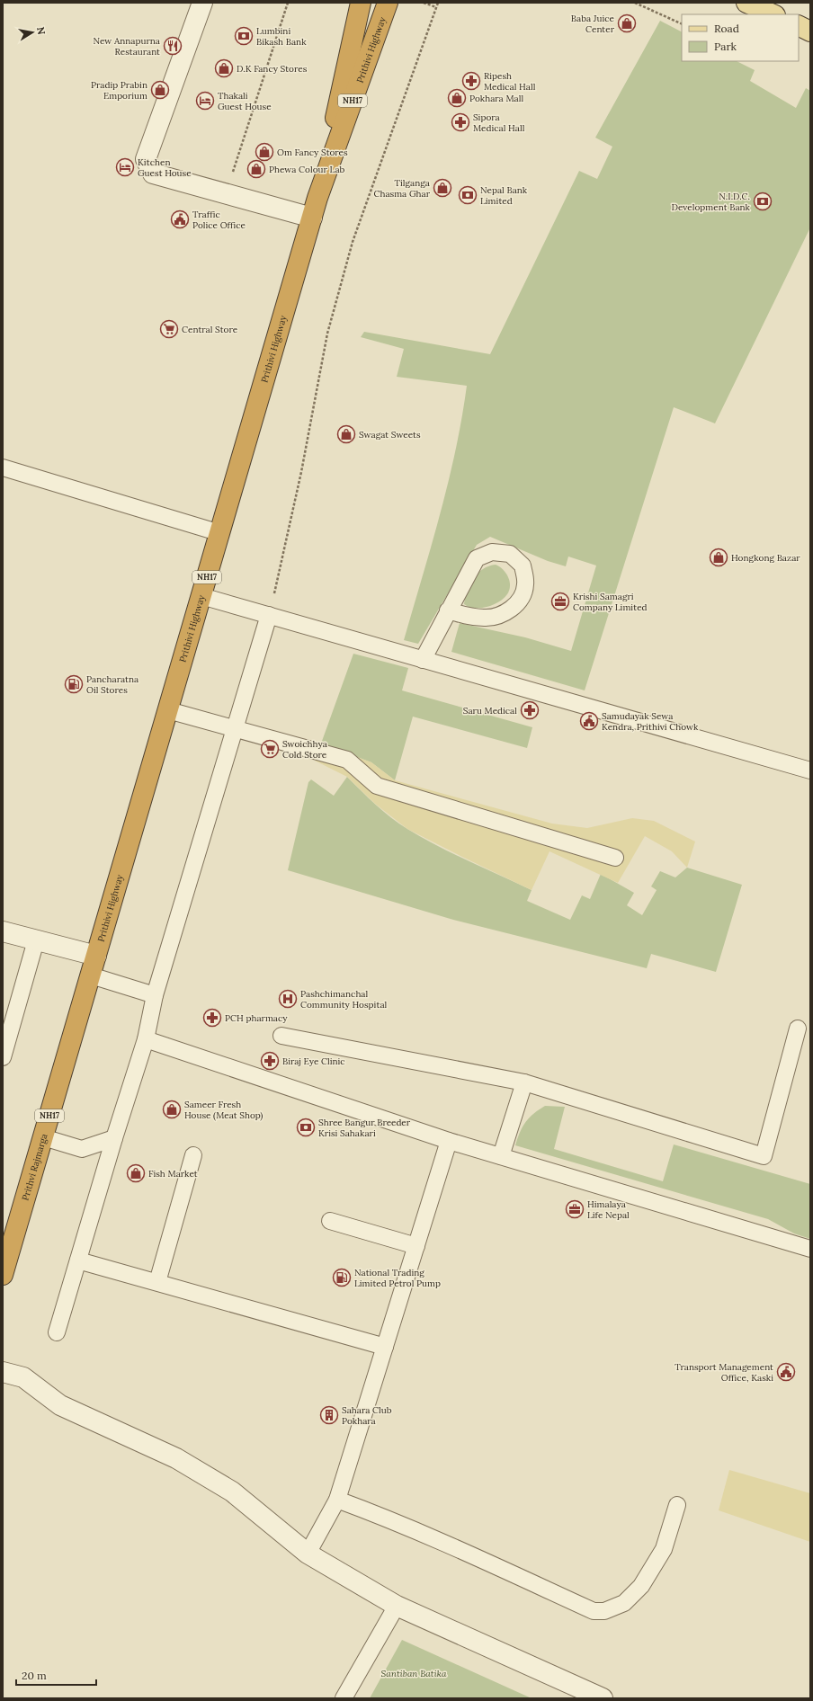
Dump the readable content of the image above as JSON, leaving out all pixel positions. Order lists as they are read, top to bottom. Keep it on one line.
{"streets":{"highway":["Prithivi Highway","NH17","Prithvi Rajmarga"]},"crossings":[["Prithivi Highway","Prithvi Rajmarga"]],"parks":["Santiban Batika"],"places":{"shop":["Baba Juice Center","D.K Fancy Stores","Pradip Prabin Emporium","Pokhara Mall","Om Fancy Stores","Phewa Colour Lab","Tilganga Chasma Ghar","Swagat Sweets","Hongkong Bazar","Sameer Fresh House (Meat Shop)","Fish Market"],"bank":["Lumbini Bikash Bank","Nepal Bank Limited","N.I.D.C. Development Bank","Shree Bangur Breeder Krisi Sahakari"],"restaurant":["New Annapurna Restaurant"],"pharmacy":["Ripesh Medical Hall","Sipora Medical Hall","Saru Medical","PCH pharmacy","Biraj Eye Clinic"],"hotel":["Thakali Guest House","Kitchen Guest House"],"public building":["Traffic Police Office","Samudayak Sewa Kendra, Prithivi Chowk","Transport Management Office, Kaski"],"supermarket":["Central Store","Swoichhya Cold Store"],"office":["Krishi Samagri Company Limited","Himalaya Life Nepal"],"fuel station":["Pancharatna Oil Stores","National Trading Limited Petrol Pump"],"hospital":["Pashchimanchal Community Hospital"],"building":["Sahara Club Pokhara"]},"legend":["Road","Park"],"scale_bar":"20 m","north":"right"}
